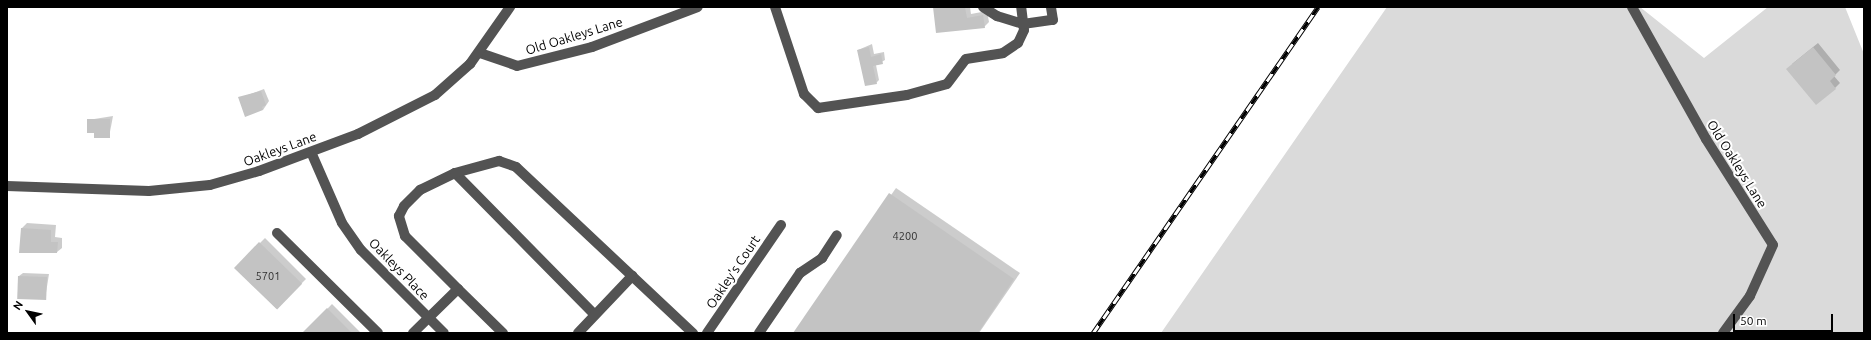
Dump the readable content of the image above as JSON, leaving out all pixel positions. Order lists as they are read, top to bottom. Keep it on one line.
{"streets":{"street":["Old Oakleys Lane","Oakleys Lane","Oakleys Place","Oakley's Court"]},"crossings":[["Old Oakleys Lane","Oakleys Lane"],["Oakleys Lane","Oakleys Place"]],"house_numbers":["4200","5701"],"scale_bar":"50 m","north":"top left"}
